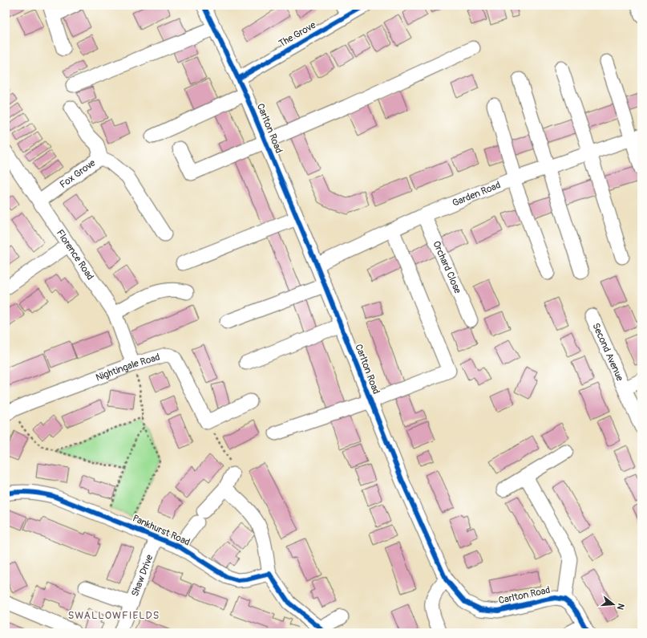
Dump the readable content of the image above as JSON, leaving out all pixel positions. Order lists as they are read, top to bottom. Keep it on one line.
{"streets":{"street":["The Grove","Carlton Road","Fox Grove","Garden Road","Florence Road","Orchard Close","Second Avenue","Nightingale Road","Pankhurst Road","Shaw Drive"]},"crossings":[["The Grove","Carlton Road"],["Carlton Road","Garden Road"],["Fox Grove","Florence Road"],["Garden Road","Orchard Close"],["Florence Road","Nightingale Road"],["Pankhurst Road","Shaw Drive"]],"districts":["SWALLOWFIELDS"],"north":"right"}
